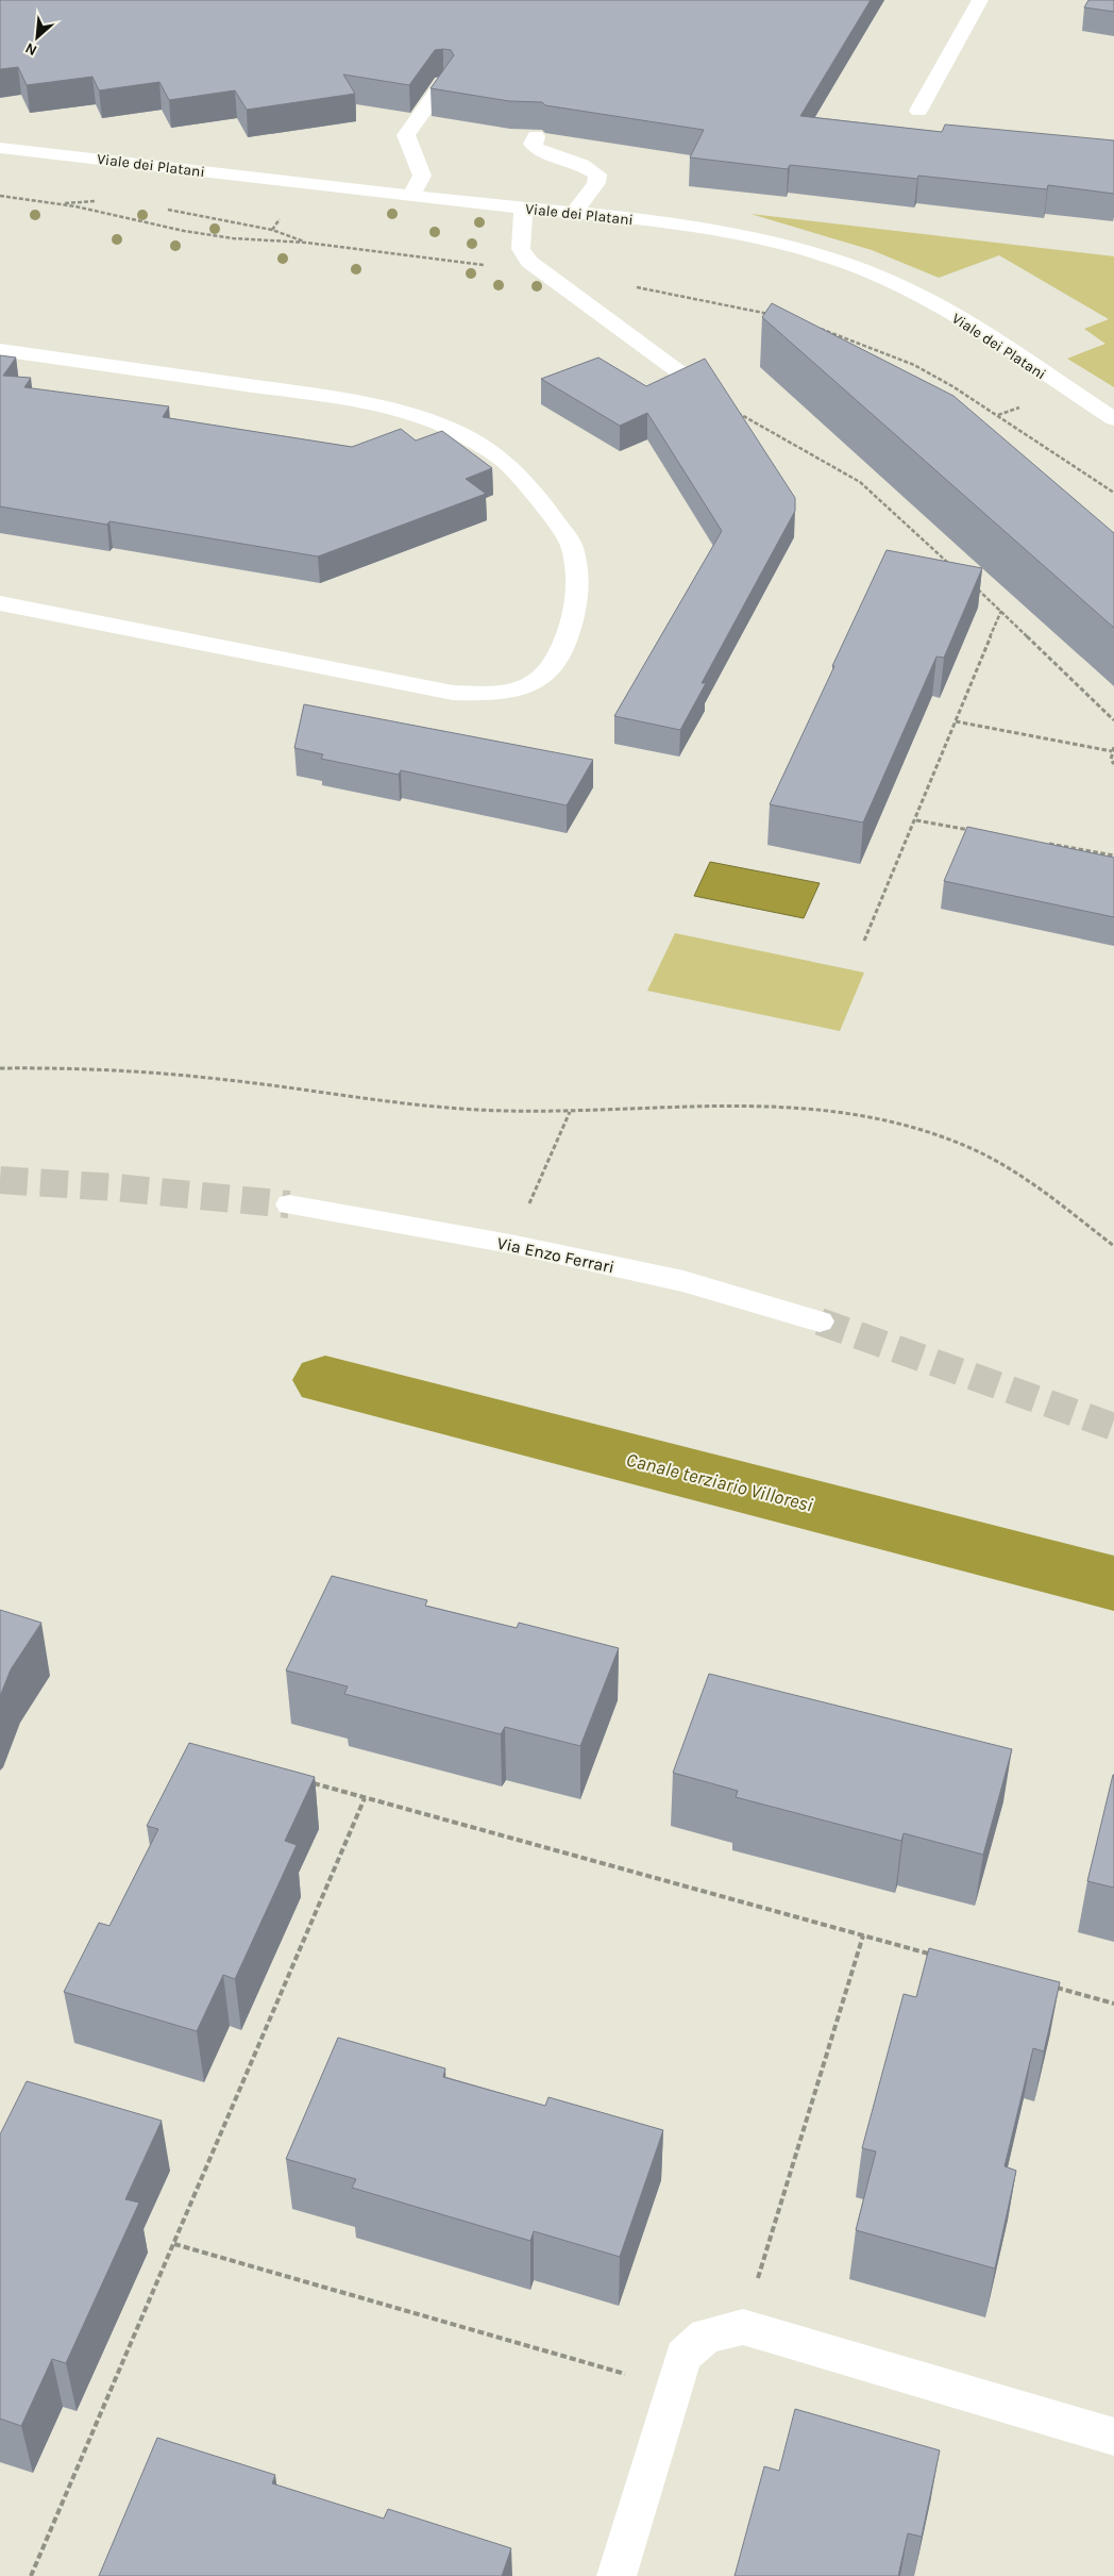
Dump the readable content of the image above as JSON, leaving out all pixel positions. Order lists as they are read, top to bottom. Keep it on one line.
{"streets":{"street":["Viale dei Platani","Via Enzo Ferrari"]},"water":["Canale terziario Villoresi"],"north":"bottom left"}
